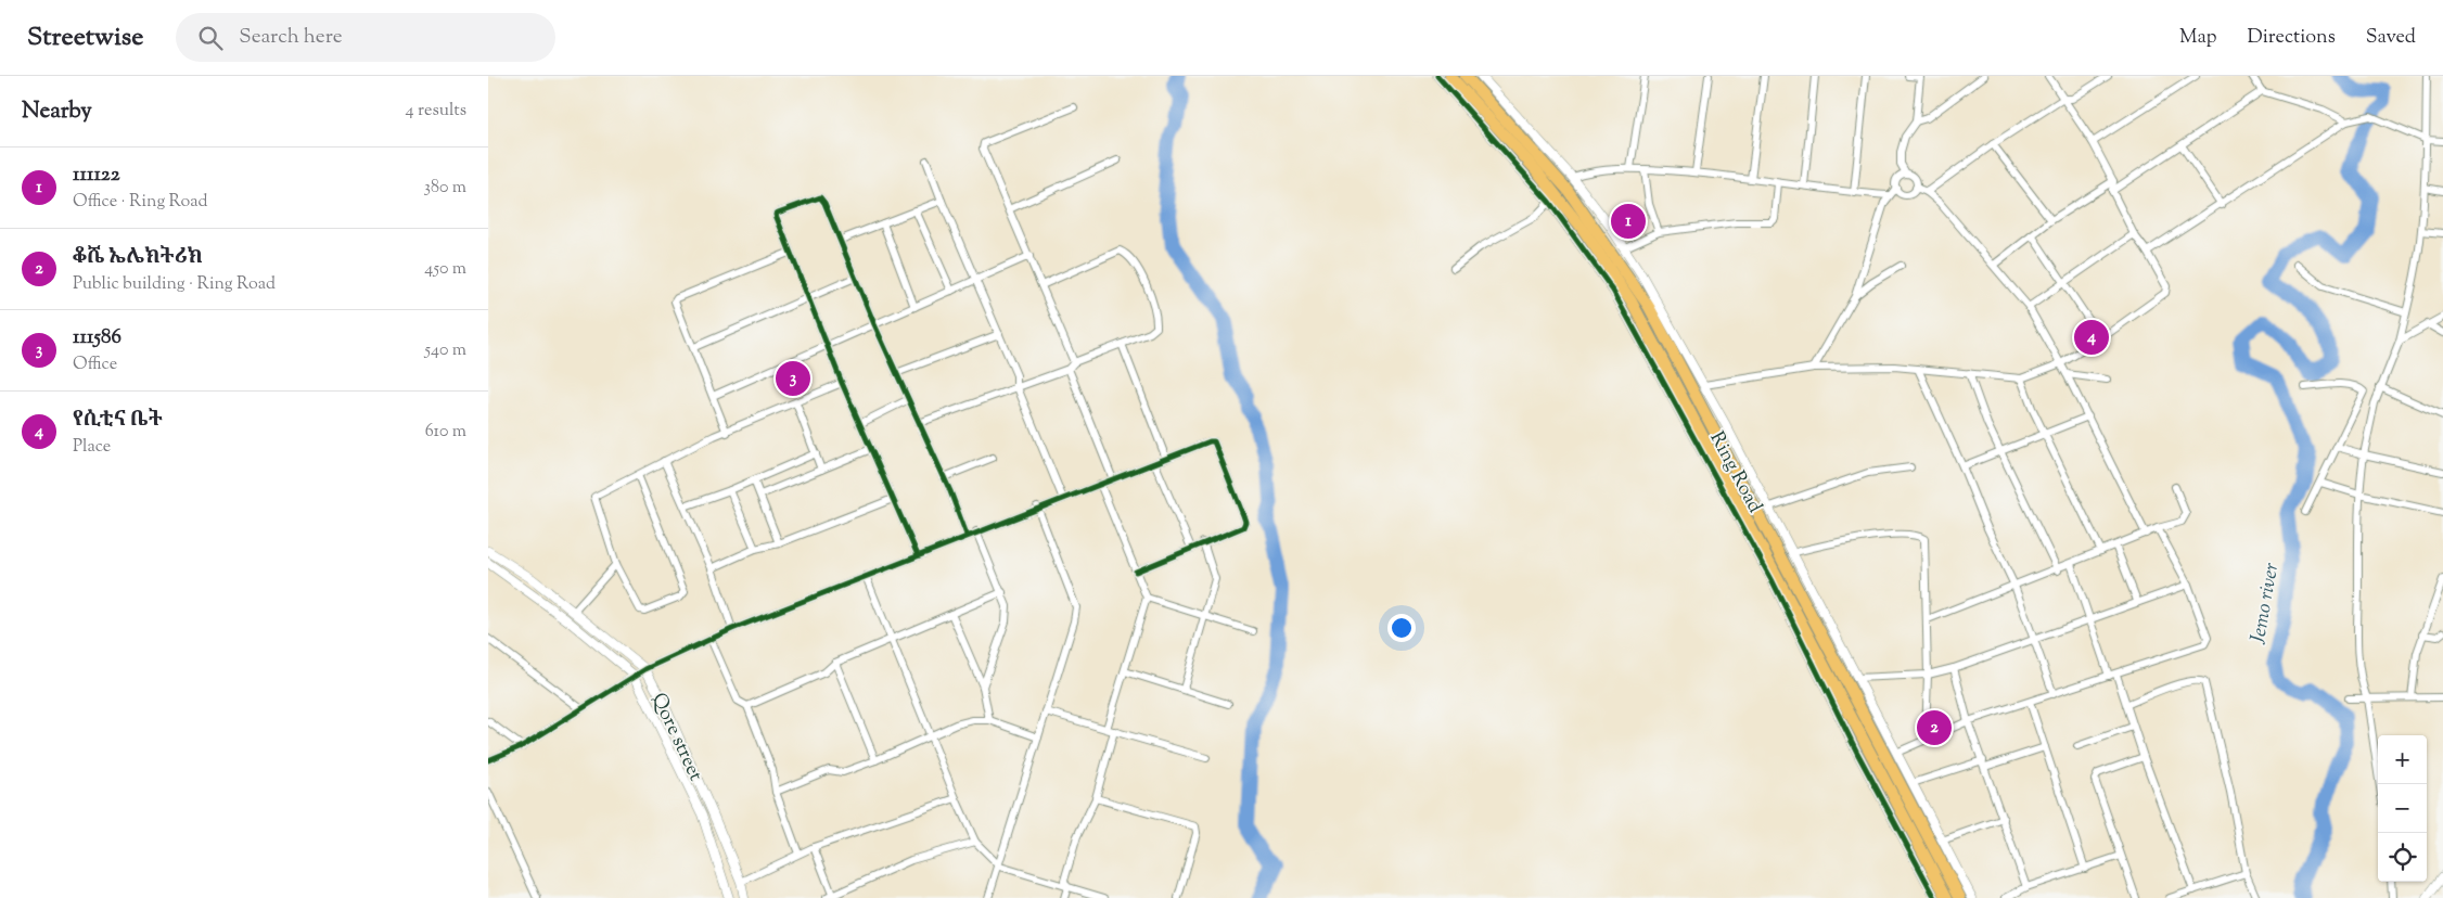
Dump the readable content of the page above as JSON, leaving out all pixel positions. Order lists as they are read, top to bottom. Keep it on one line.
{"streets":{"highway":["Ring Road"],"street":["Qore street"]},"water":["Jemo river"],"page":{"header":"Streetwise","search":"Search here","nav":["Map","Directions","Saved"],"heading":["Nearby","4 results"],"list":[{"mark":"1","name":"111122","note":"Office · Ring Road","value":"380 m"},{"mark":"2","name":"ቆሼ ኤሌክትሪክ","note":"Public building · Ring Road","value":"450 m"},{"mark":"3","name":"111586","note":"Office","value":"540 m"},{"mark":"4","name":"የሲቲና ቤት","note":"Place","value":"610 m"}],"pins":["1","4","3","2"],"map_buttons":["+","−"]}}
